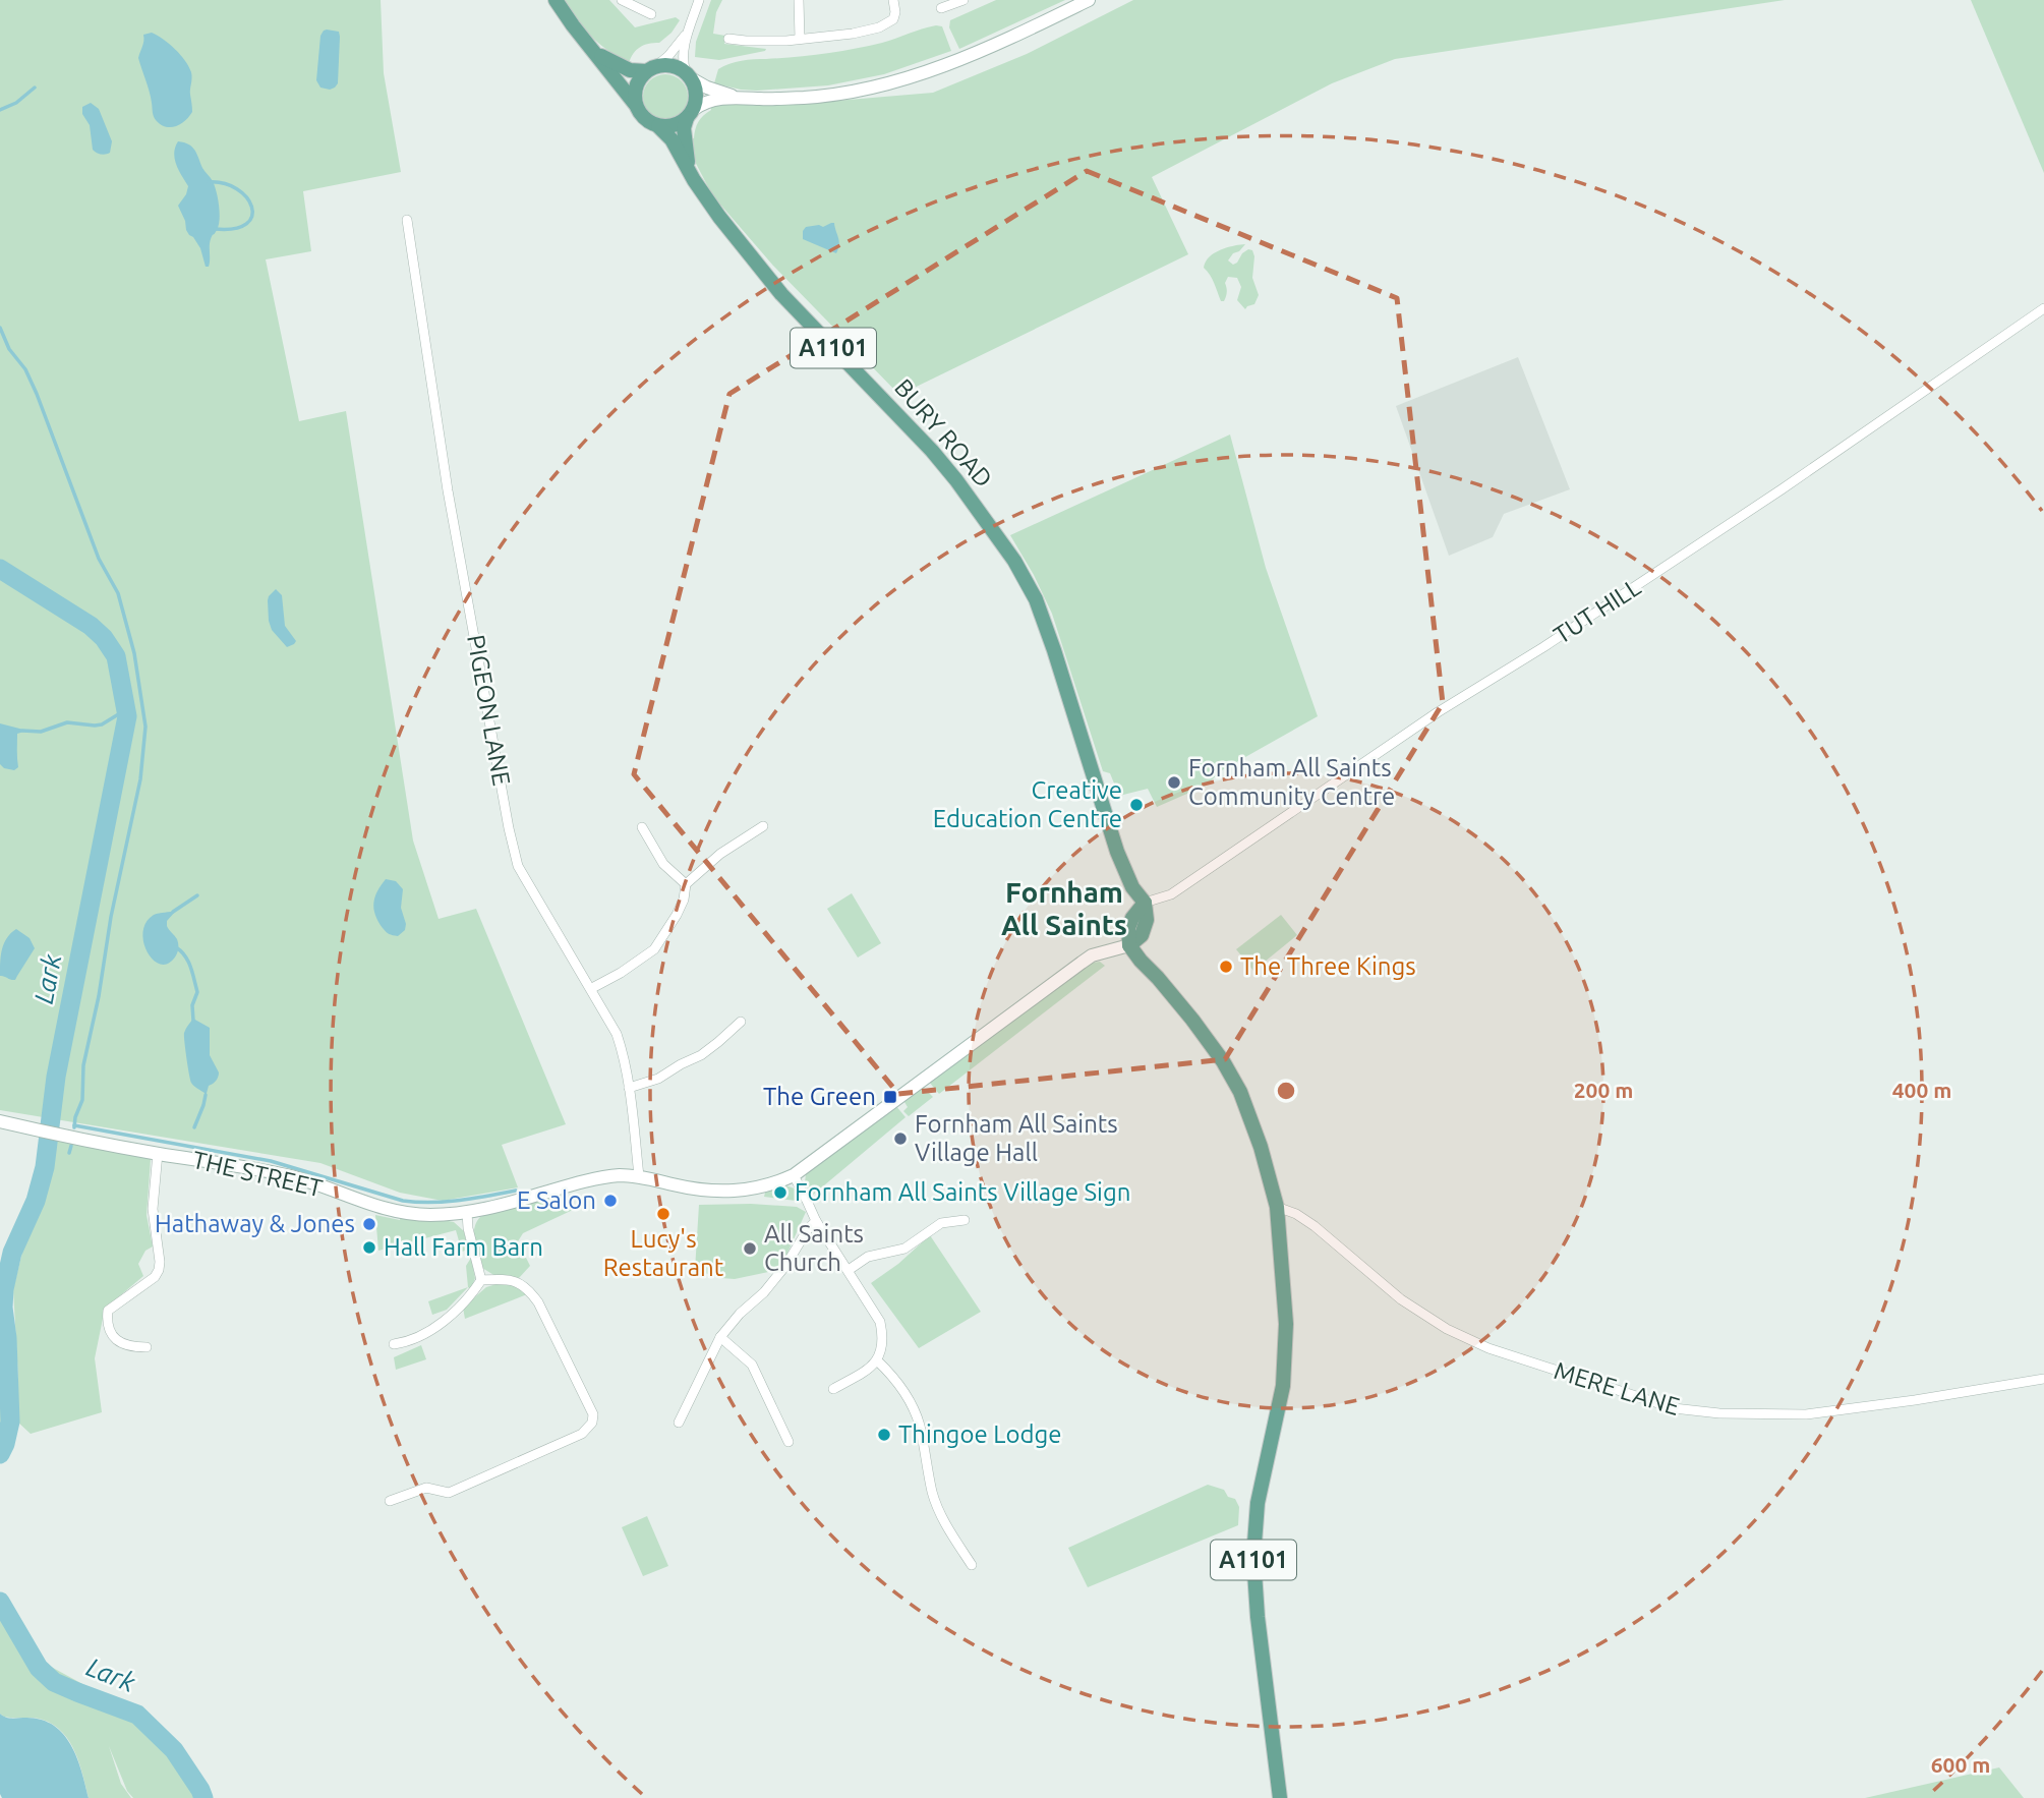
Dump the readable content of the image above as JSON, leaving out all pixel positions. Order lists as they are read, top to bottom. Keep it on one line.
{"streets":{"main road":["A1101","BURY ROAD","THE STREET"],"street":["TUT HILL","PIGEON LANE","MERE LANE"]},"crossings":[["A1101","MERE LANE"],["BURY ROAD","TUT HILL"],["PIGEON LANE","THE STREET"]],"districts":["Fornham All Saints"],"water":["Lark"],"places":{"other":["Fornham All Saints Community Centre","Creative Education Centre","The Three Kings","Fornham All Saints Village Hall","Fornham All Saints Village Sign","E Salon","Lucy's Restaurant","Hathaway & Jones","Hall Farm Barn","All Saints Church","Thingoe Lodge"],"transit":["The Green"]},"rings":["200 m","400 m","600 m"]}
